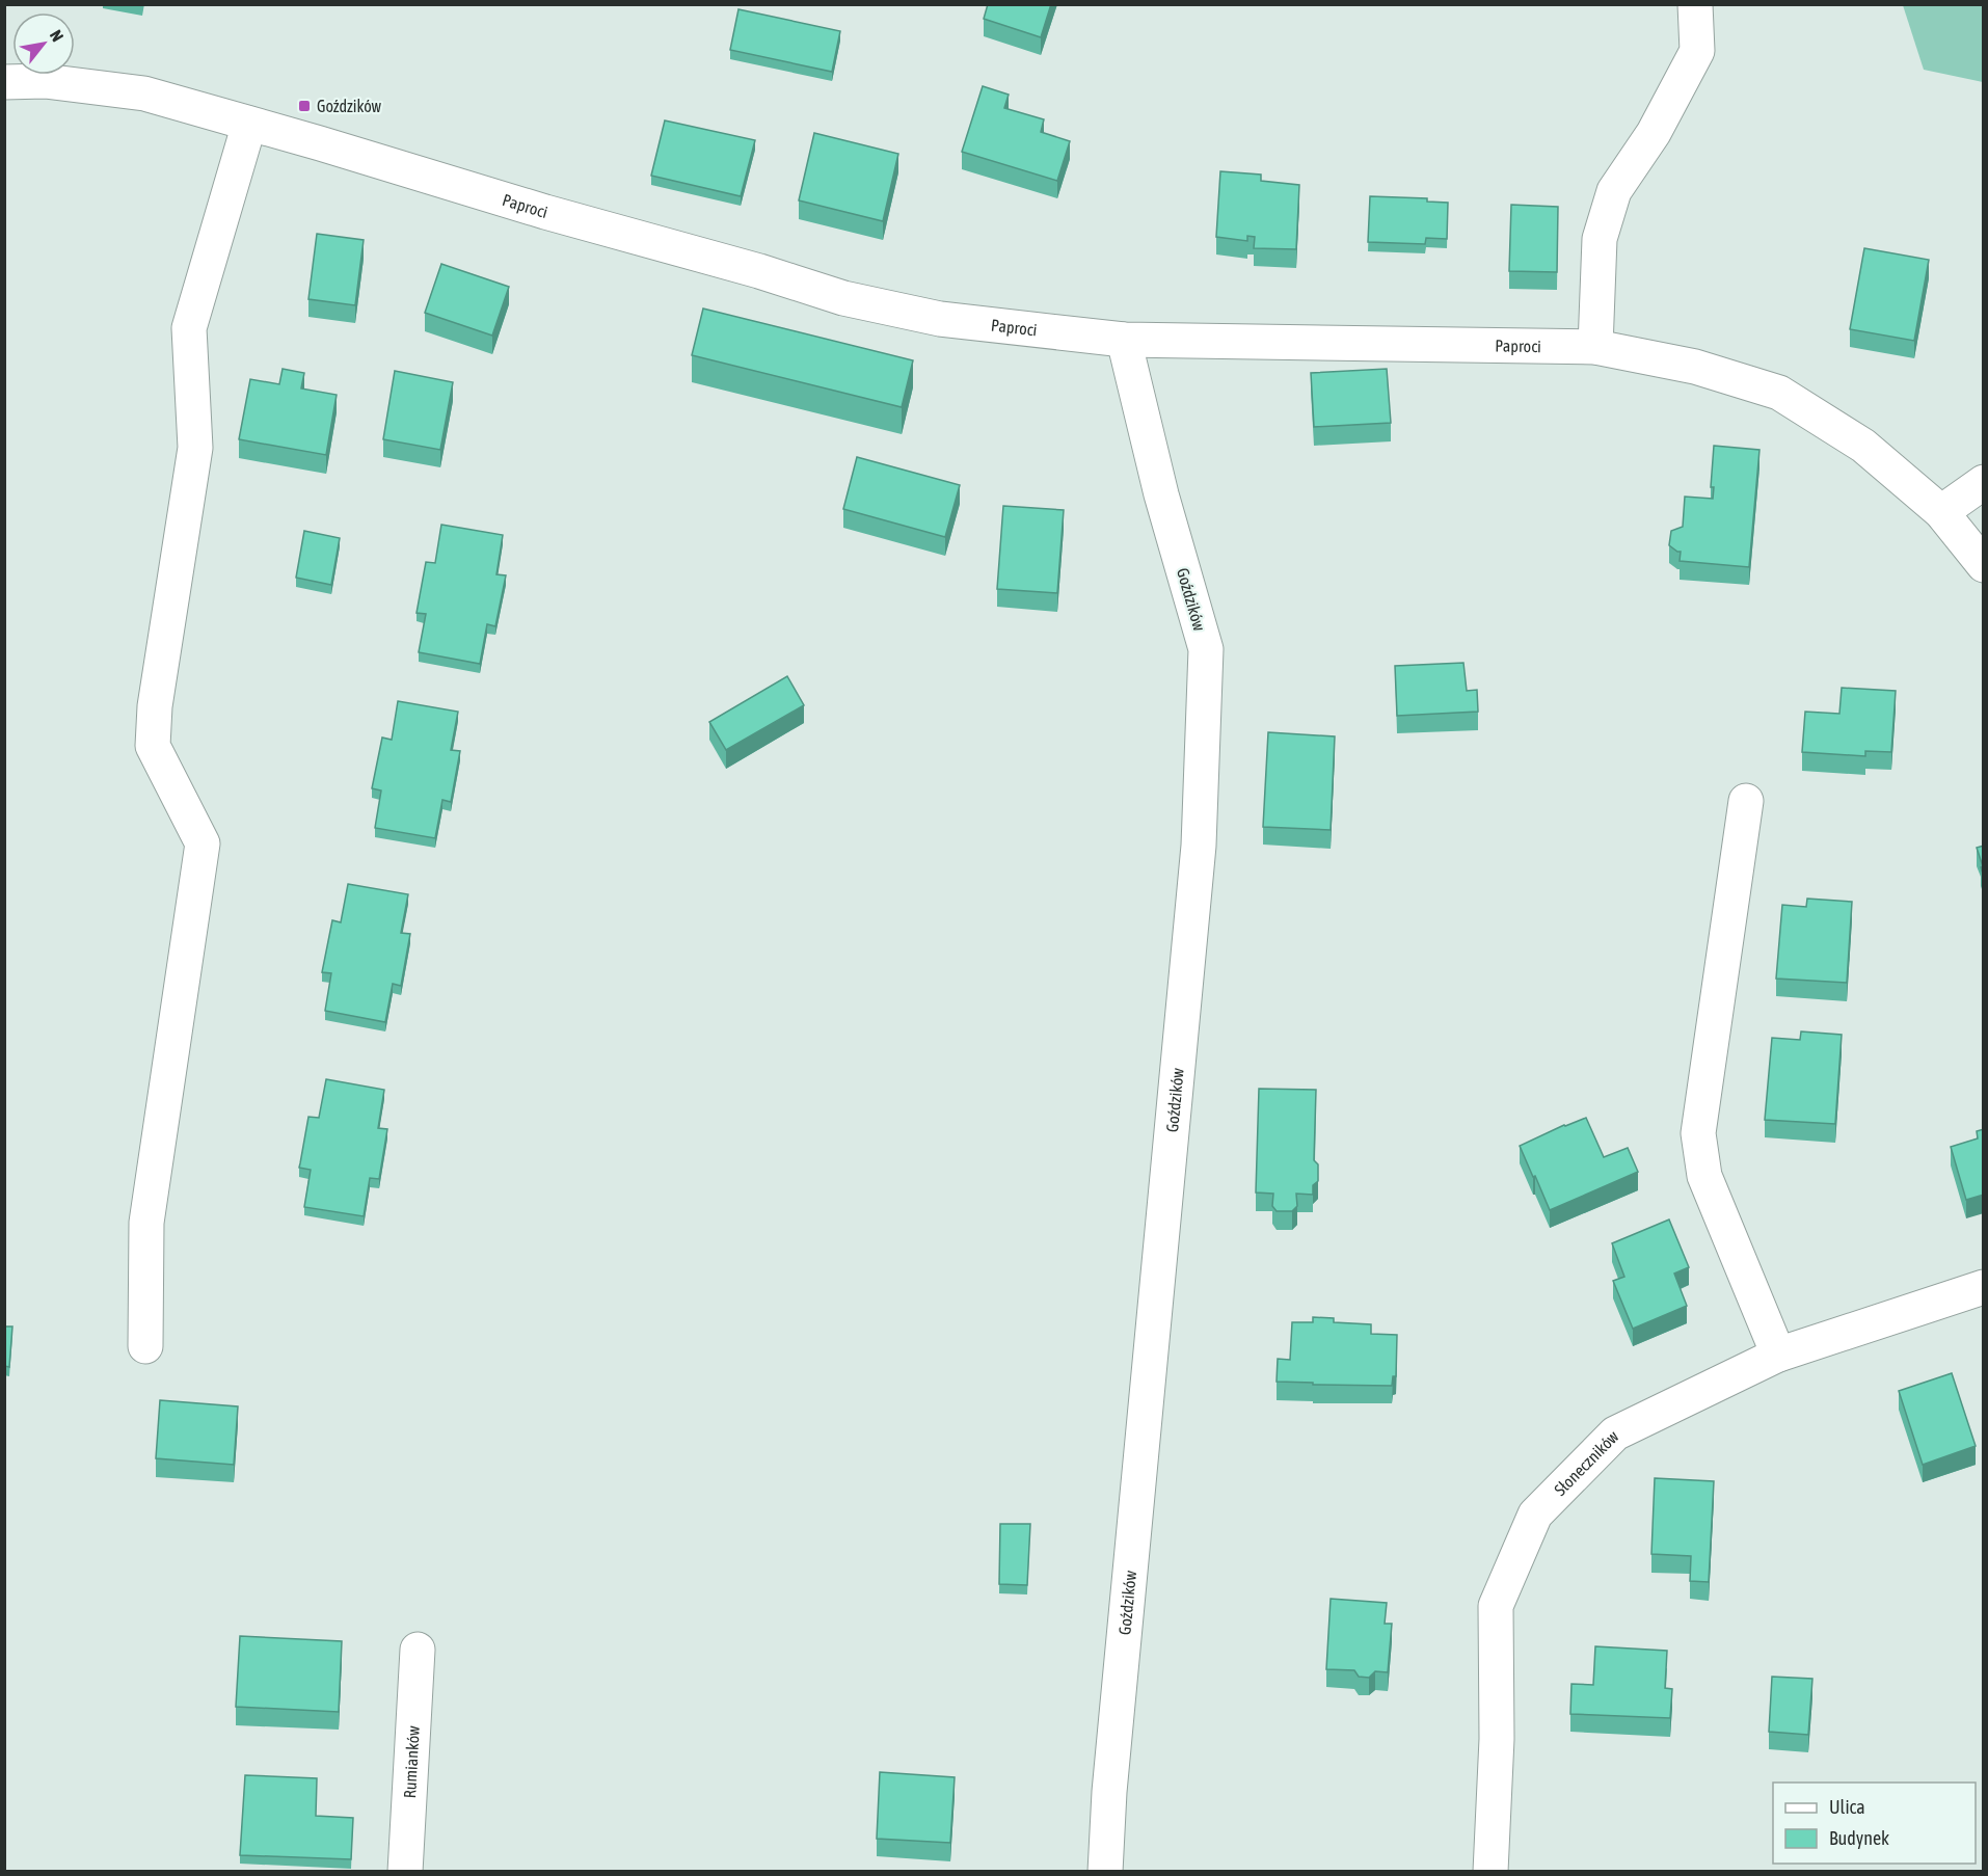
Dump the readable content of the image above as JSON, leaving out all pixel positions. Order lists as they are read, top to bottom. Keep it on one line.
{"streets":{"street":["Paproci","Goździków","Słoneczników","Rumianków"]},"crossings":[["Paproci","Goździków"]],"places":{"transit":["Goździków"]},"legend":["Ulica","Budynek"],"north":"top right"}
